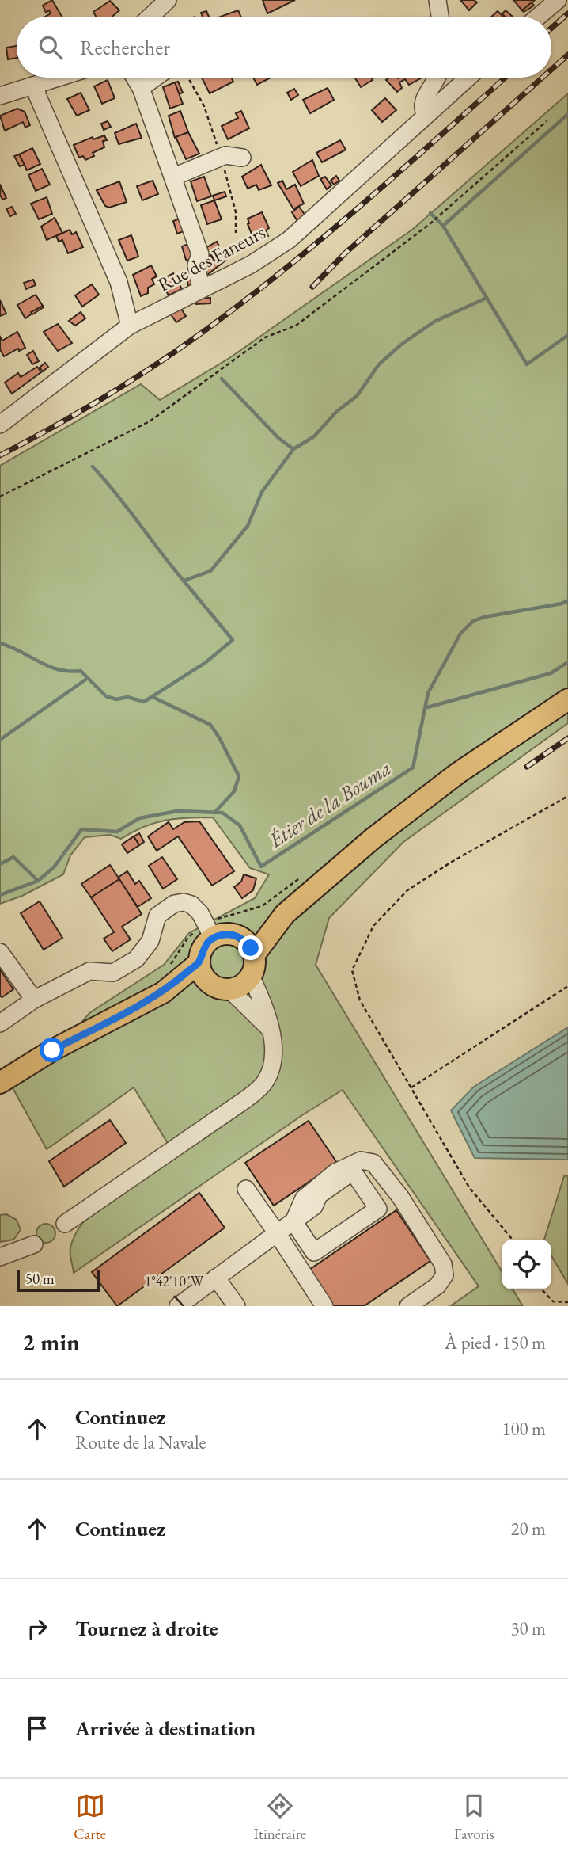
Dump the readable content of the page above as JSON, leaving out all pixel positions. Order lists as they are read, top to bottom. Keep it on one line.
{"streets":{"street":["Rue des Faneurs"]},"water":["Étier de la Bouma"],"scale_bar":"50 m","page":{"search":"Rechercher","scale":"50 m","heading":["2 min","À pied · 150 m"],"list":[["Continuez","Route de la Navale","100 m"],["Continuez","20 m"],["Tournez à droite","30 m"],"Arrivée à destination"],"nav":["Carte","Itinéraire","Favoris"]},"coordinates":["1°42'10\"W"]}
